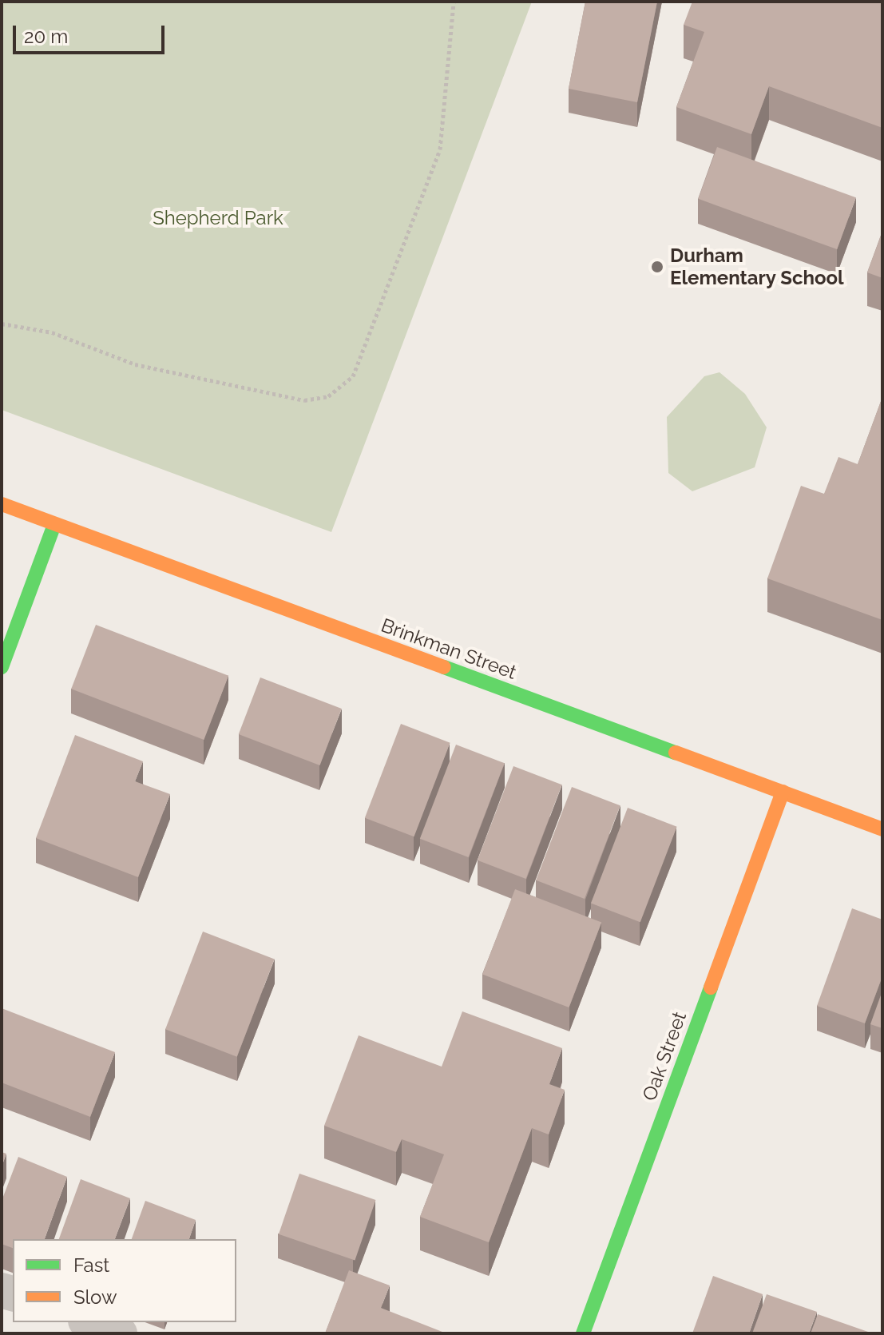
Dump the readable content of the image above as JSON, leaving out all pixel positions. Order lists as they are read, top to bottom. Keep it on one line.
{"streets":{"street":["Brinkman Street","Oak Street"]},"crossings":[["Brinkman Street","Oak Street"]],"parks":["Shepherd Park"],"places":["Durham Elementary School"],"legend":["Fast","Slow"],"scale_bar":"20 m"}
